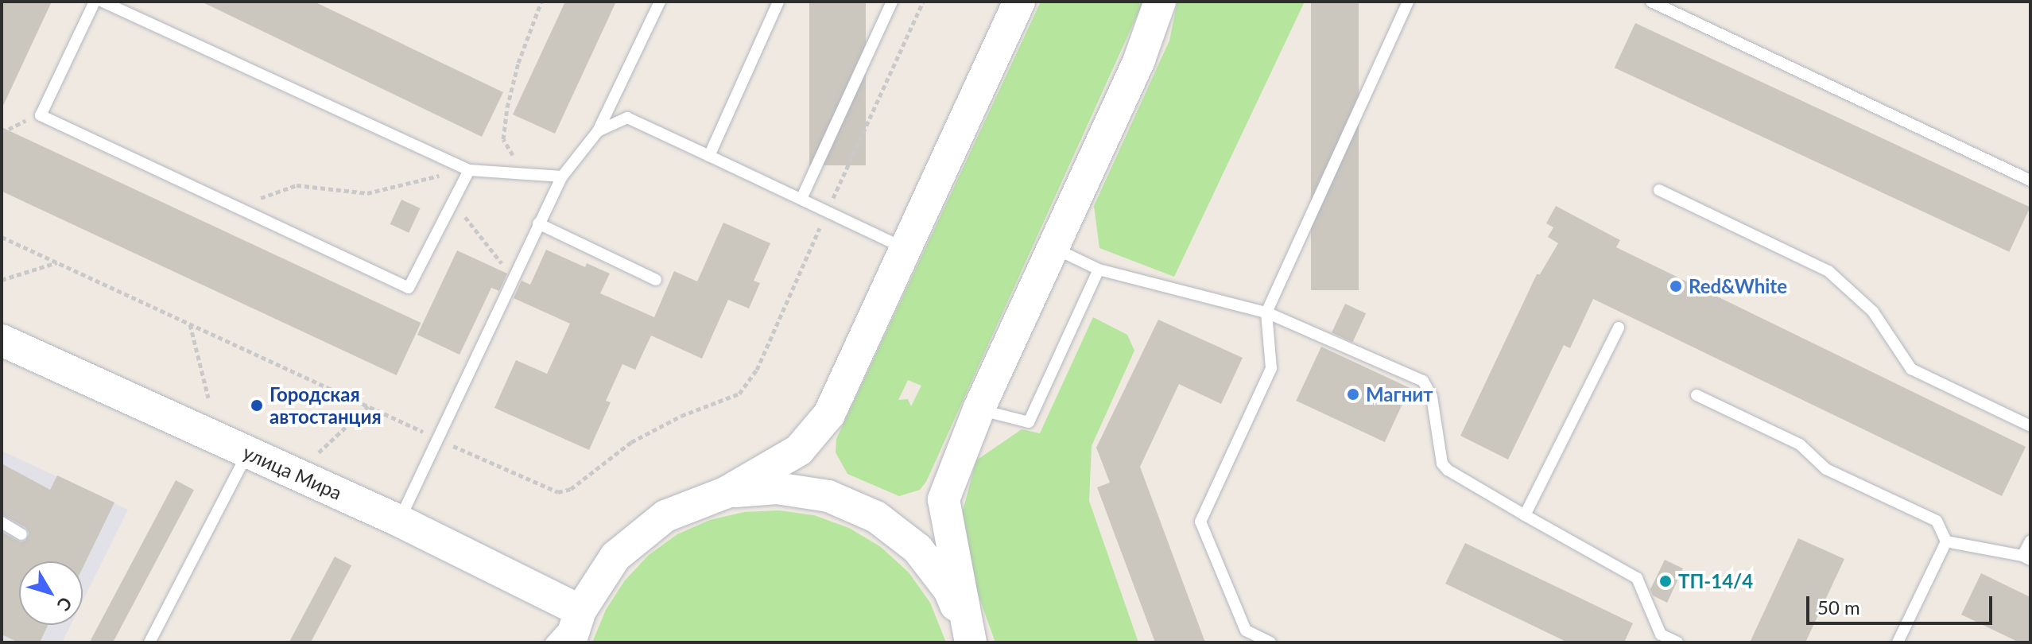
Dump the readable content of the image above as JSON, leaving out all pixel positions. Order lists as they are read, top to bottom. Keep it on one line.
{"streets":{"main road":["улица Мира"]},"places":["Red&White","Магнит","Городская автостанция","ТП-14/4"],"scale_bar":"50 m","north":"bottom right"}
